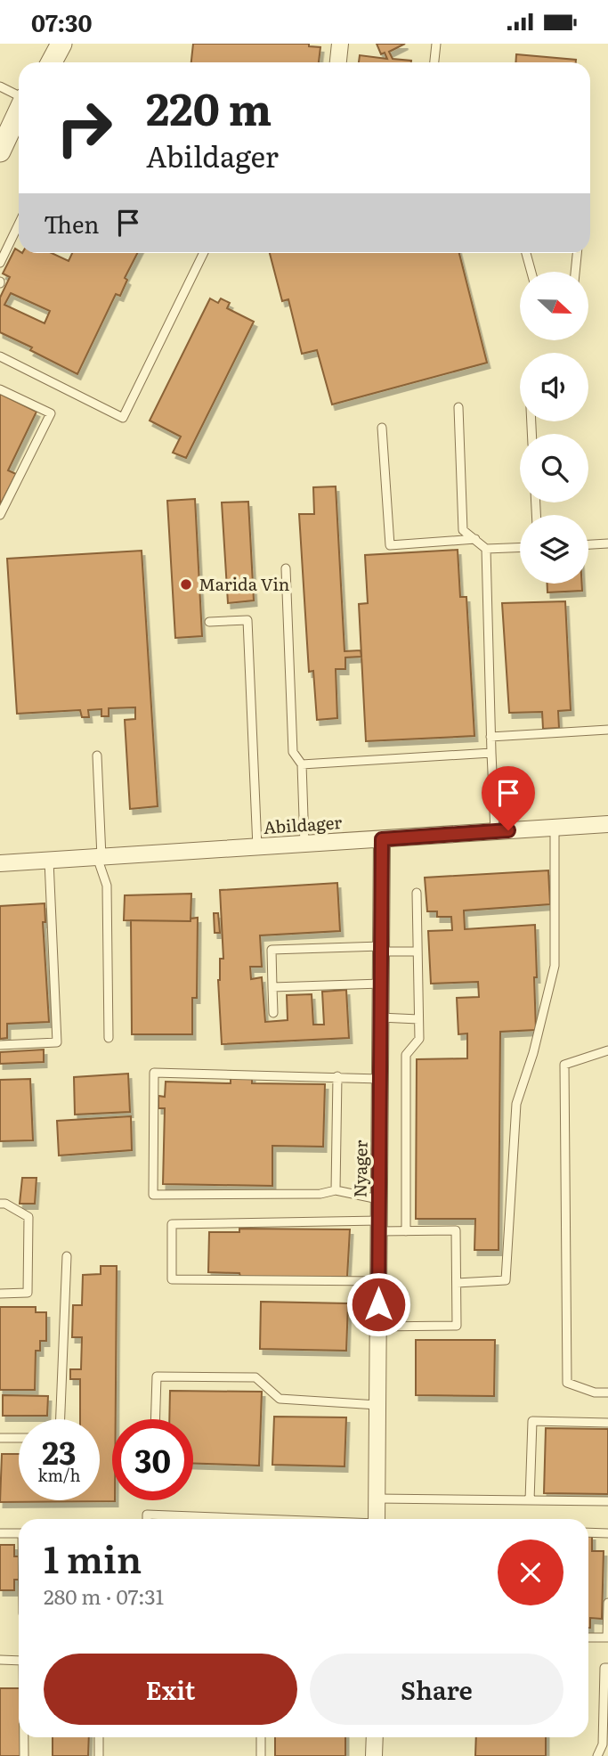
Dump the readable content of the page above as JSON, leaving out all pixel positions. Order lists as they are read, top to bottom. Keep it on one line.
{"streets":{"street":["Abildager","Nyager"]},"crossings":[["Abildager","Nyager"]],"places":["Marida Vin"],"north":"right","page":{"status":"07:30","turn":["220 m","Abildager"],"then":"Then","speed":"23 km/h","limit":"30","heading":["1 min","280 m · 07:31"],"buttons":["Exit","Share"]}}
